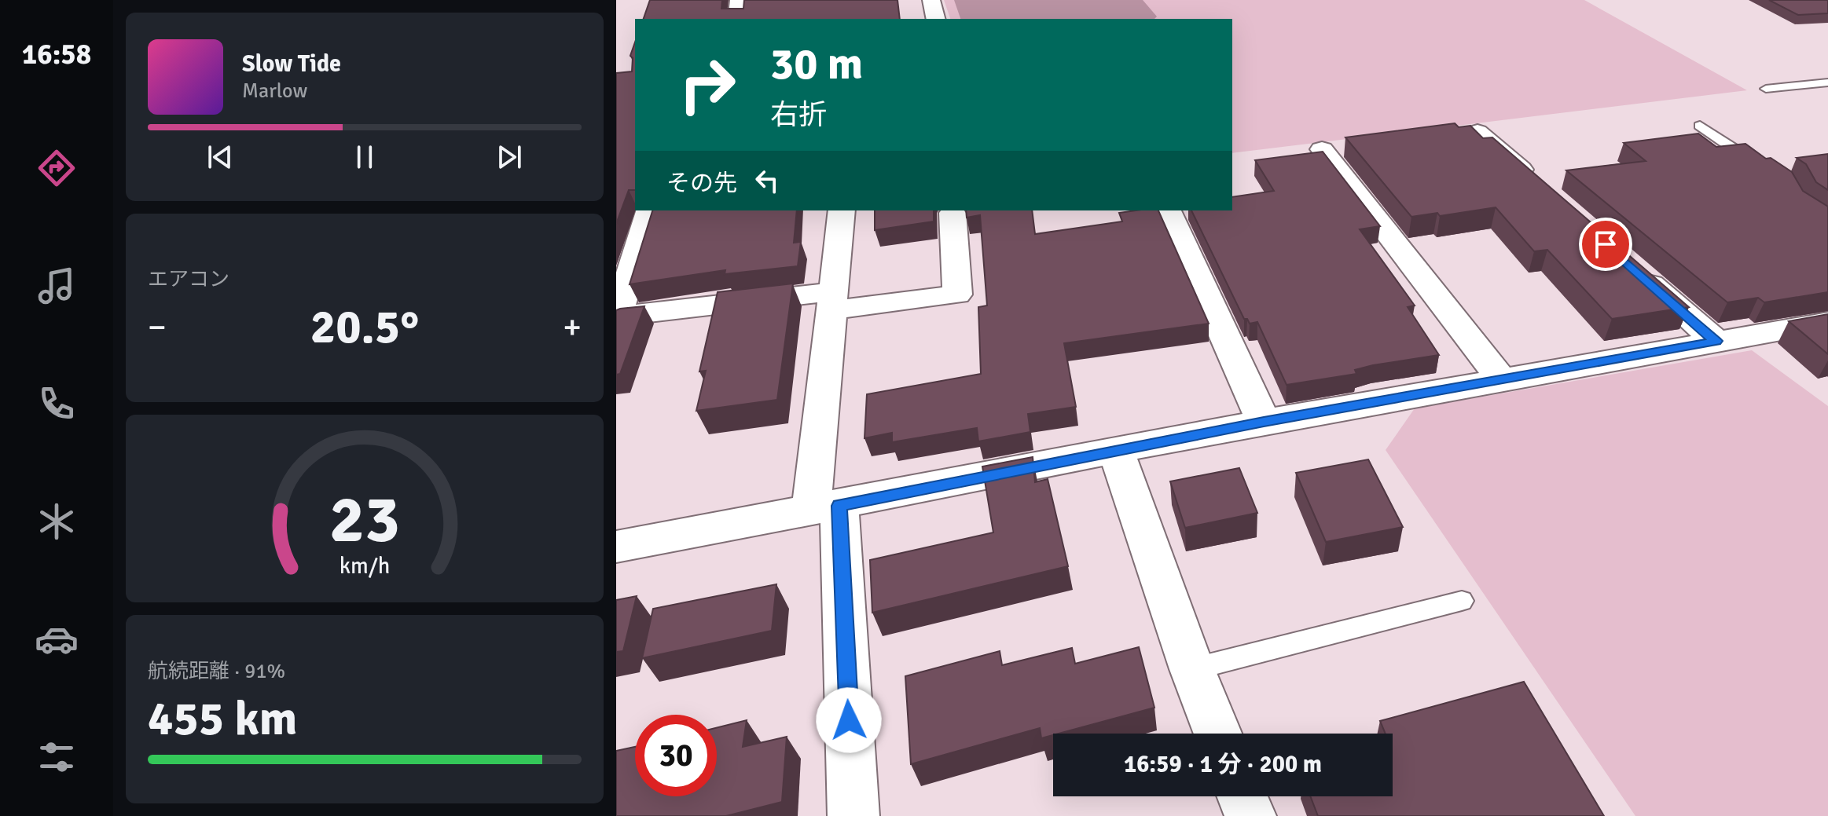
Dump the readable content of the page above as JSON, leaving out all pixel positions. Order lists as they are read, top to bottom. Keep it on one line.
{"page":{"tabs":"16:58","turn":["30 m","右折"],"song":["Slow Tide","Marlow"],"then":"その先","tile":["エアコン",["航続距離 · 91%","455 km"]],"heat":["−","20.5°","+"],"limit":"30","trip":"16:59 · 1 分 · 200 m","gauge":["23","km/h"]}}
